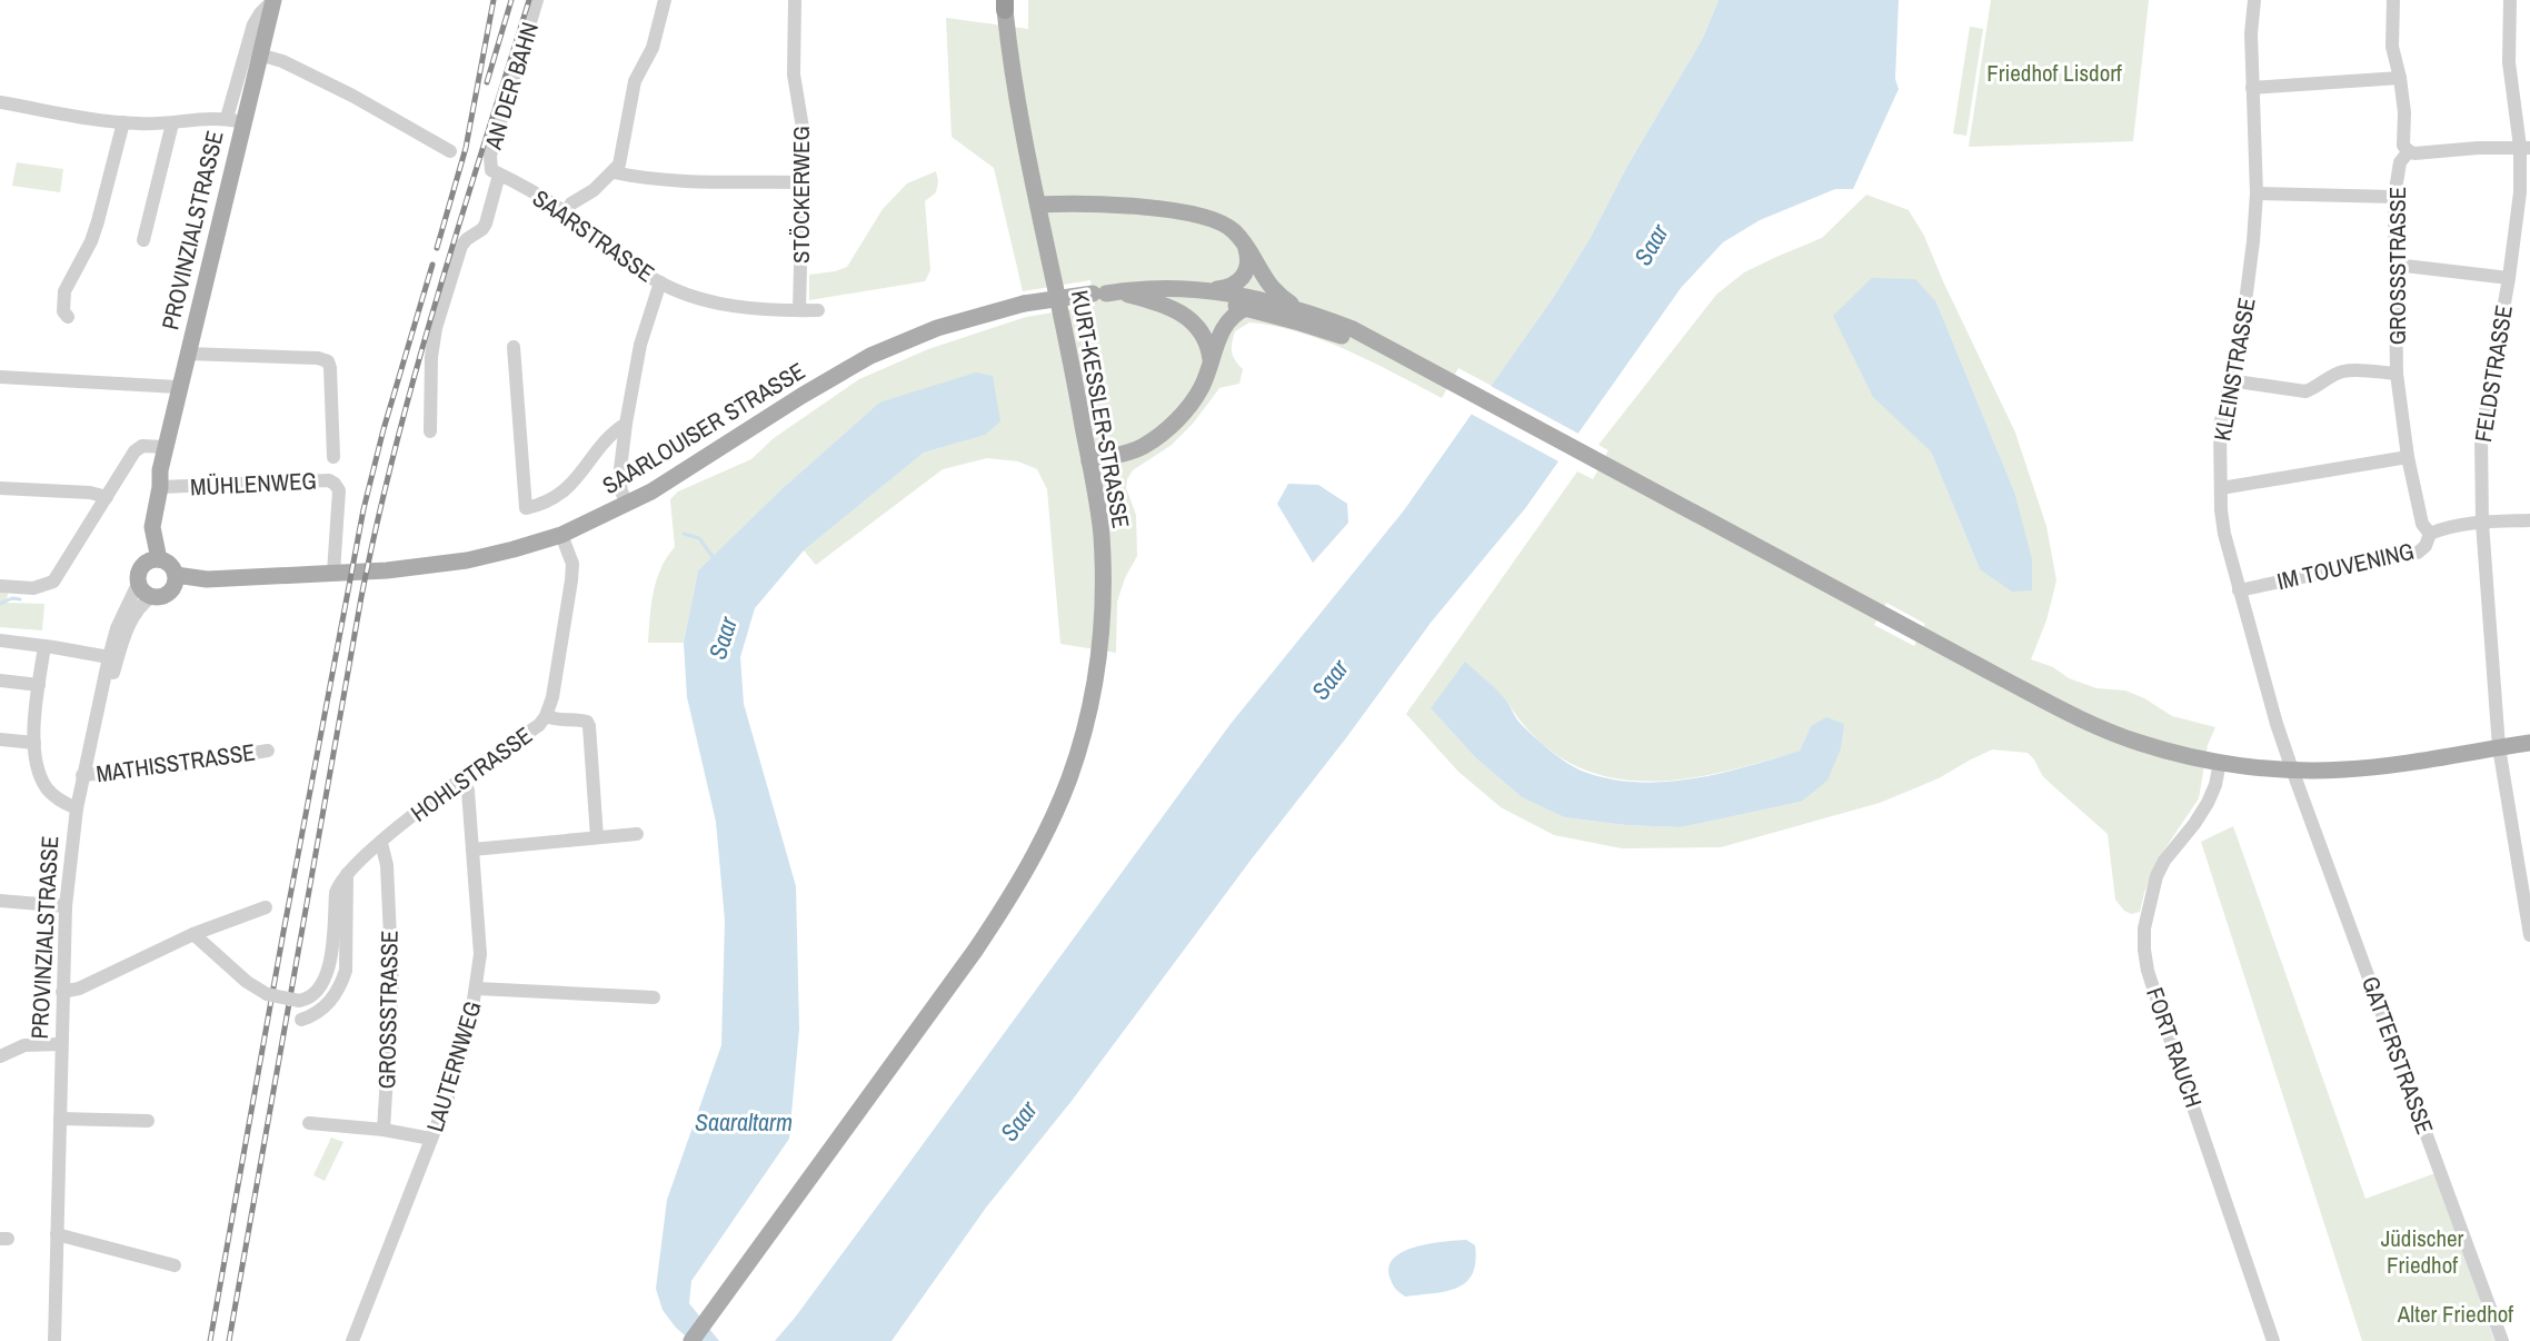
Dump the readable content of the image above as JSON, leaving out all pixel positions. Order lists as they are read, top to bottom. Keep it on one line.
{"streets":{"main road":["PROVINZIALSTRASSE","KURT-KESSLER-STRASSE","SAARLOUISER STRASSE"],"street":["AN DER BAHN","STÖCKERWEG","SAARSTRASSE","GROSSSTRASSE","KLEINSTRASSE","FELDSTRASSE","MÜHLENWEG","IM TOUVENING","MATHISSTRASSE","HOHLSTRASSE","FORT RAUCH","GATTERSTRASSE","LAUTERNWEG"]},"crossings":[["AN DER BAHN","SAARSTRASSE"],["STÖCKERWEG","SAARSTRASSE"],["PROVINZIALSTRASSE","SAARLOUISER STRASSE"],["PROVINZIALSTRASSE","MÜHLENWEG"],["PROVINZIALSTRASSE","MATHISSTRASSE"],["GROSSSTRASSE","IM TOUVENING"],["GROSSSTRASSE","HOHLSTRASSE"],["KLEINSTRASSE","IM TOUVENING"],["KLEINSTRASSE","GATTERSTRASSE"],["FELDSTRASSE","IM TOUVENING"],["SAARLOUISER STRASSE","MÜHLENWEG"],["SAARLOUISER STRASSE","HOHLSTRASSE"],["HOHLSTRASSE","LAUTERNWEG"]],"water":["Saar","Saaraltarm"],"parks":["Friedhof Lisdorf","Jüdischer Friedhof","Alter Friedhof"]}
